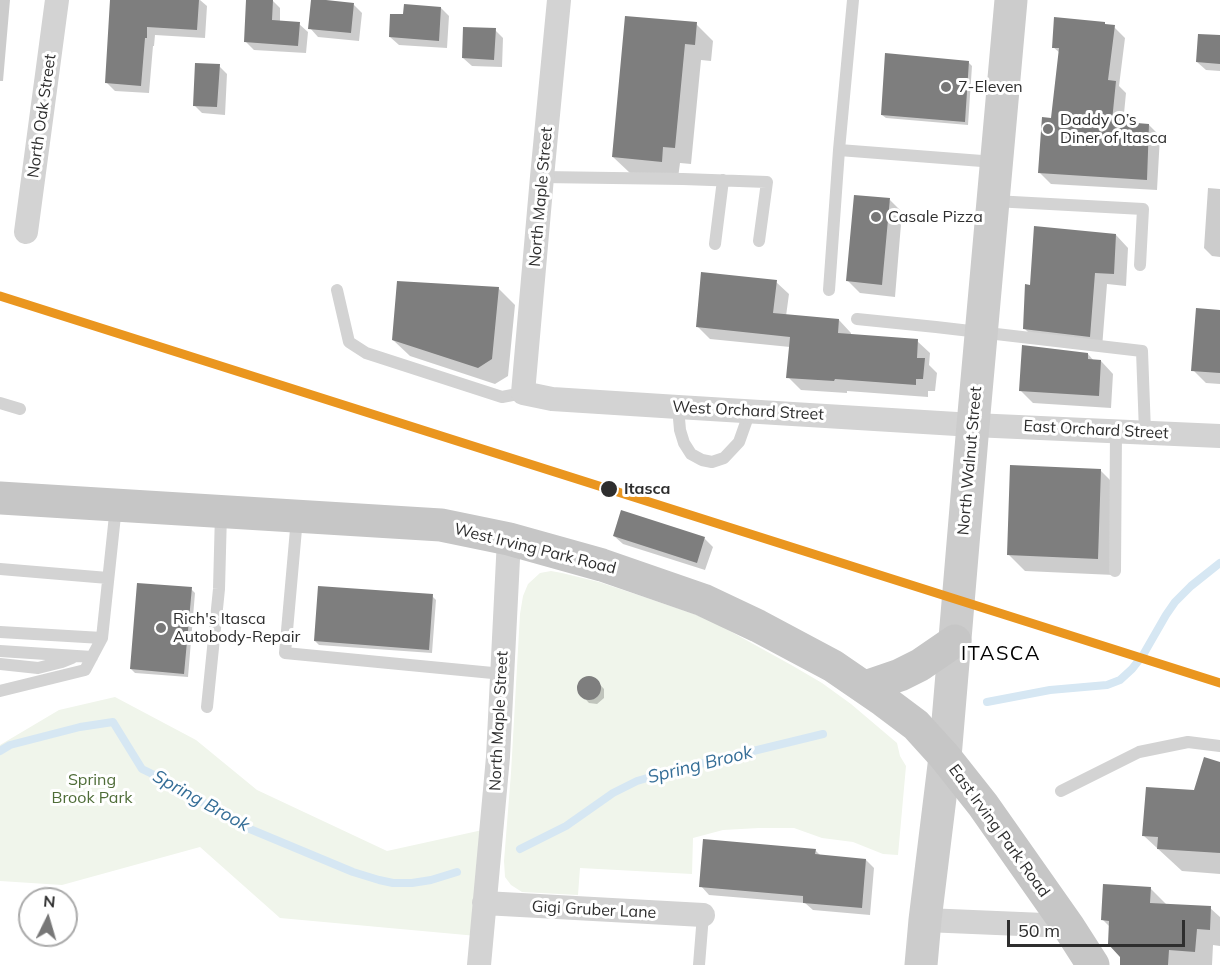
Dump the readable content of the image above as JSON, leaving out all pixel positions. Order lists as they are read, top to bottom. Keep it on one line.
{"streets":{"main road":["West Irving Park Road","East Irving Park Road"],"street":["North Oak Street","North Maple Street","West Orchard Street","East Orchard Street","North Walnut Street","Gigi Gruber Lane"]},"crossings":[["North Maple Street","West Orchard Street"],["North Maple Street","West Irving Park Road"],["North Maple Street","Gigi Gruber Lane"],["West Orchard Street","East Orchard Street"],["West Orchard Street","North Walnut Street"],["East Orchard Street","North Walnut Street"],["North Walnut Street","West Irving Park Road"],["North Walnut Street","East Irving Park Road"],["West Irving Park Road","East Irving Park Road"]],"districts":["ITASCA"],"water":["Spring Brook"],"parks":["Spring Brook Park"],"places":["7-Eleven","Daddy O’s Diner of Itasca","Casale Pizza","Itasca","Rich's Itasca Autobody-Repair"],"scale_bar":"50 m","north":"top"}
